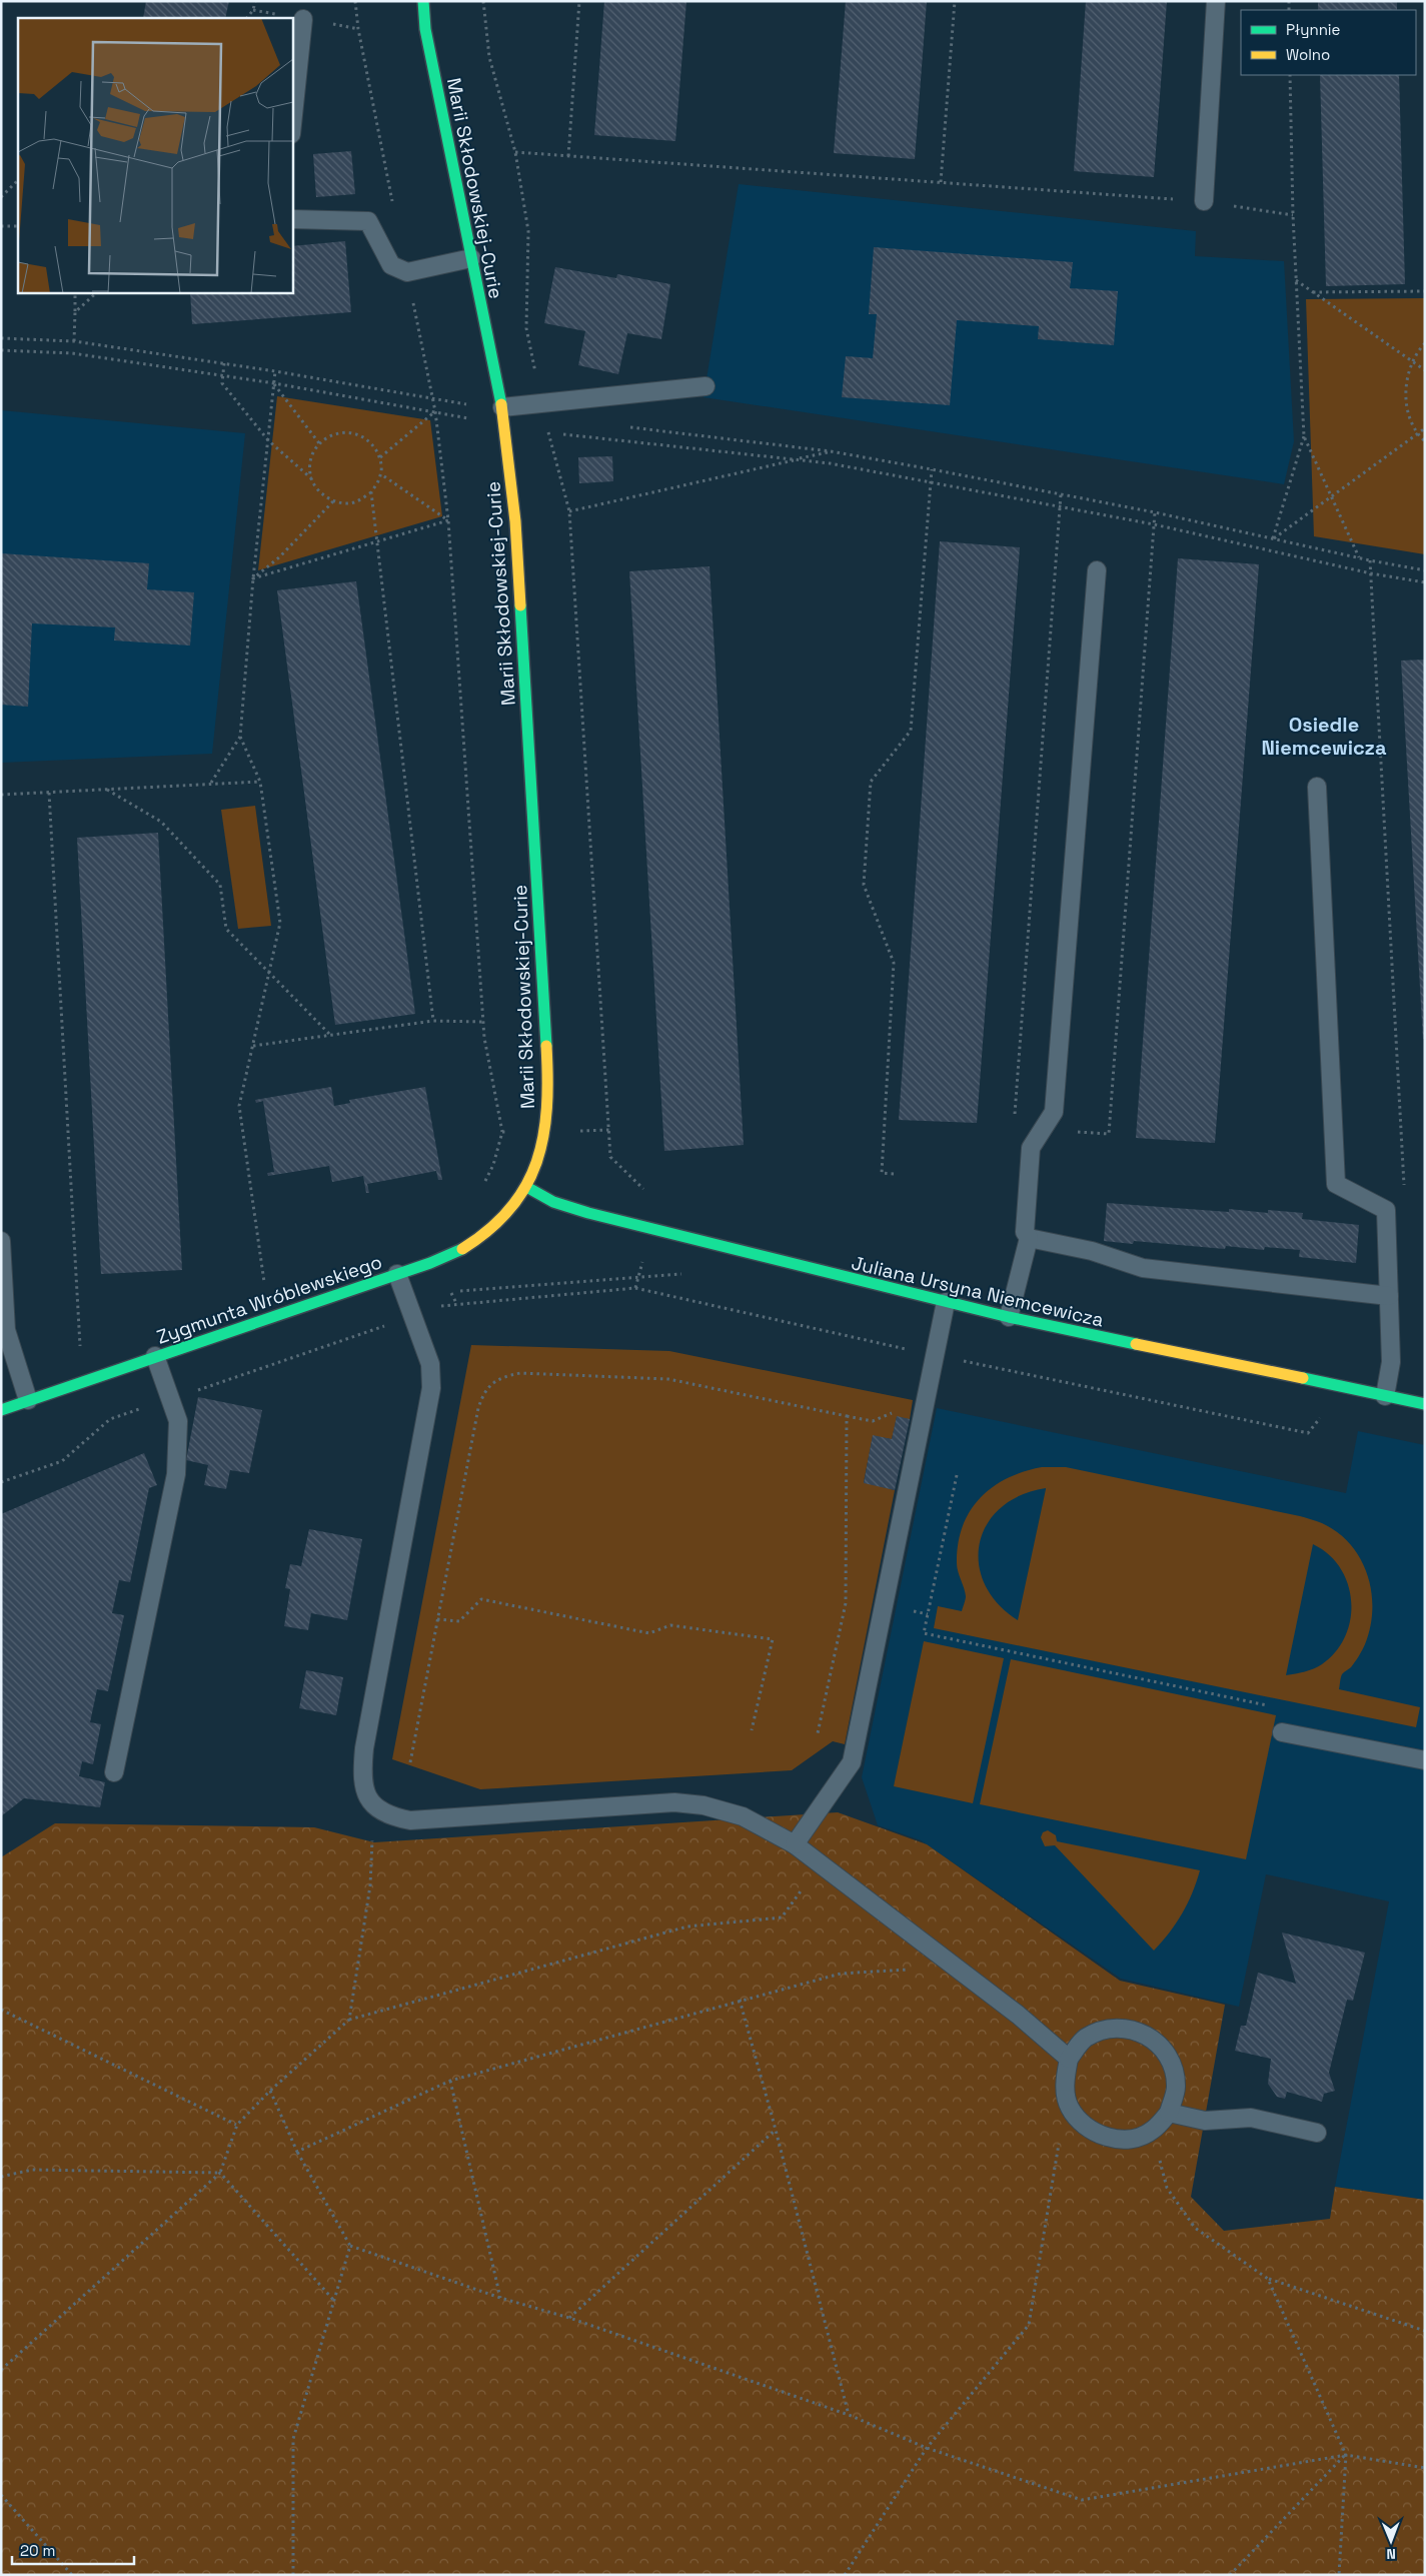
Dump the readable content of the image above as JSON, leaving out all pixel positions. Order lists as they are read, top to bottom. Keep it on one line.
{"streets":{"street":["Marii Skłodowskiej-Curie","Juliana Ursyna Niemcewicza","Zygmunta Wróblewskiego"]},"crossings":[["Marii Skłodowskiej-Curie","Juliana Ursyna Niemcewicza"],["Marii Skłodowskiej-Curie","Zygmunta Wróblewskiego"],["Juliana Ursyna Niemcewicza","Zygmunta Wróblewskiego"]],"districts":["Osiedle Niemcewicza"],"legend":["Płynnie","Wolno"],"scale_bar":"20 m","north":"bottom"}
